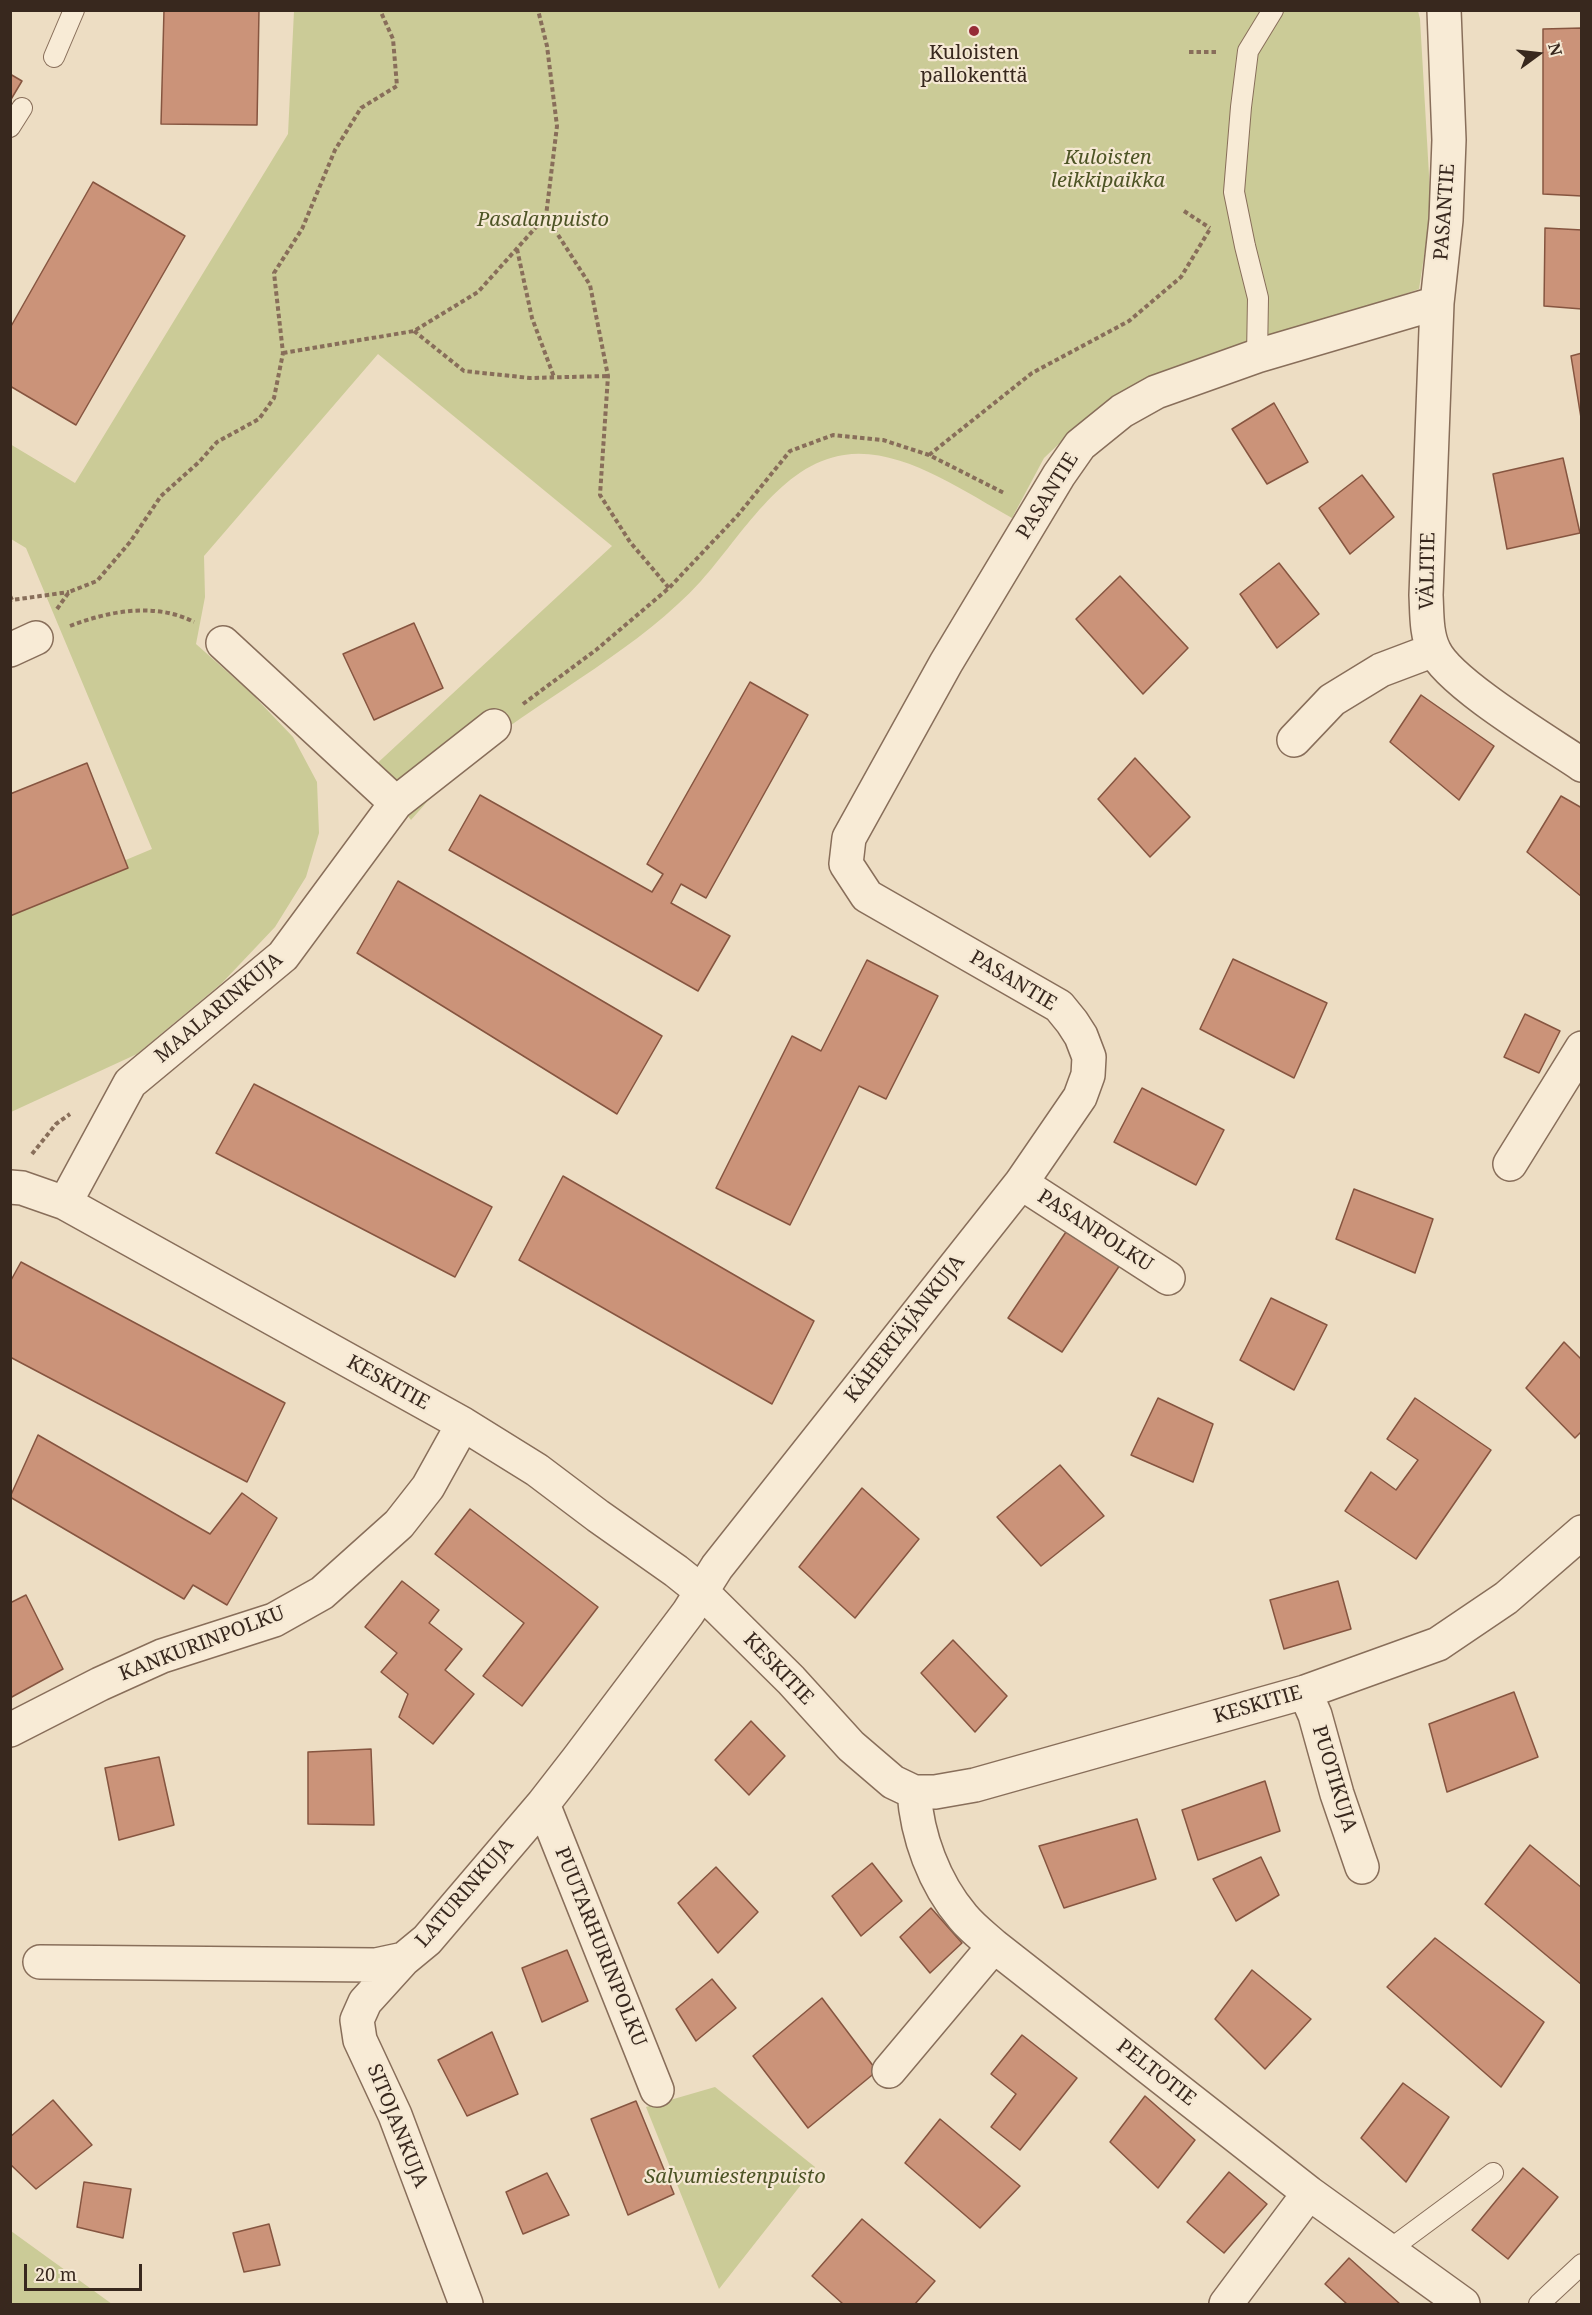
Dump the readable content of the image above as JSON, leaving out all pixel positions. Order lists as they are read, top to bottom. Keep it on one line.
{"streets":{"street":["PASANTIE","VÄLITIE","MAALARINKUJA","PASANPOLKU","KÄHERTÄJÄNKUJA","KESKITIE","KANKURINPOLKU","PUOTIKUJA","LATURINKUJA","PUUTARHURINPOLKU","PELTOTIE","SITOJANKUJA"]},"crossings":[["PASANTIE","VÄLITIE"],["PASANTIE","KÄHERTÄJÄNKUJA"],["MAALARINKUJA","KESKITIE"],["PASANPOLKU","KÄHERTÄJÄNKUJA"],["KÄHERTÄJÄNKUJA","KESKITIE"],["KÄHERTÄJÄNKUJA","LATURINKUJA"],["KESKITIE","KANKURINPOLKU"],["KESKITIE","PUOTIKUJA"],["KESKITIE","LATURINKUJA"],["KESKITIE","PELTOTIE"],["LATURINKUJA","PUUTARHURINPOLKU"],["LATURINKUJA","SITOJANKUJA"]],"parks":["Kuloisten leikkipaikka","Pasalanpuisto","Salvumiestenpuisto"],"places":["Kuloisten pallokenttä"],"scale_bar":"20 m","north":"right"}
